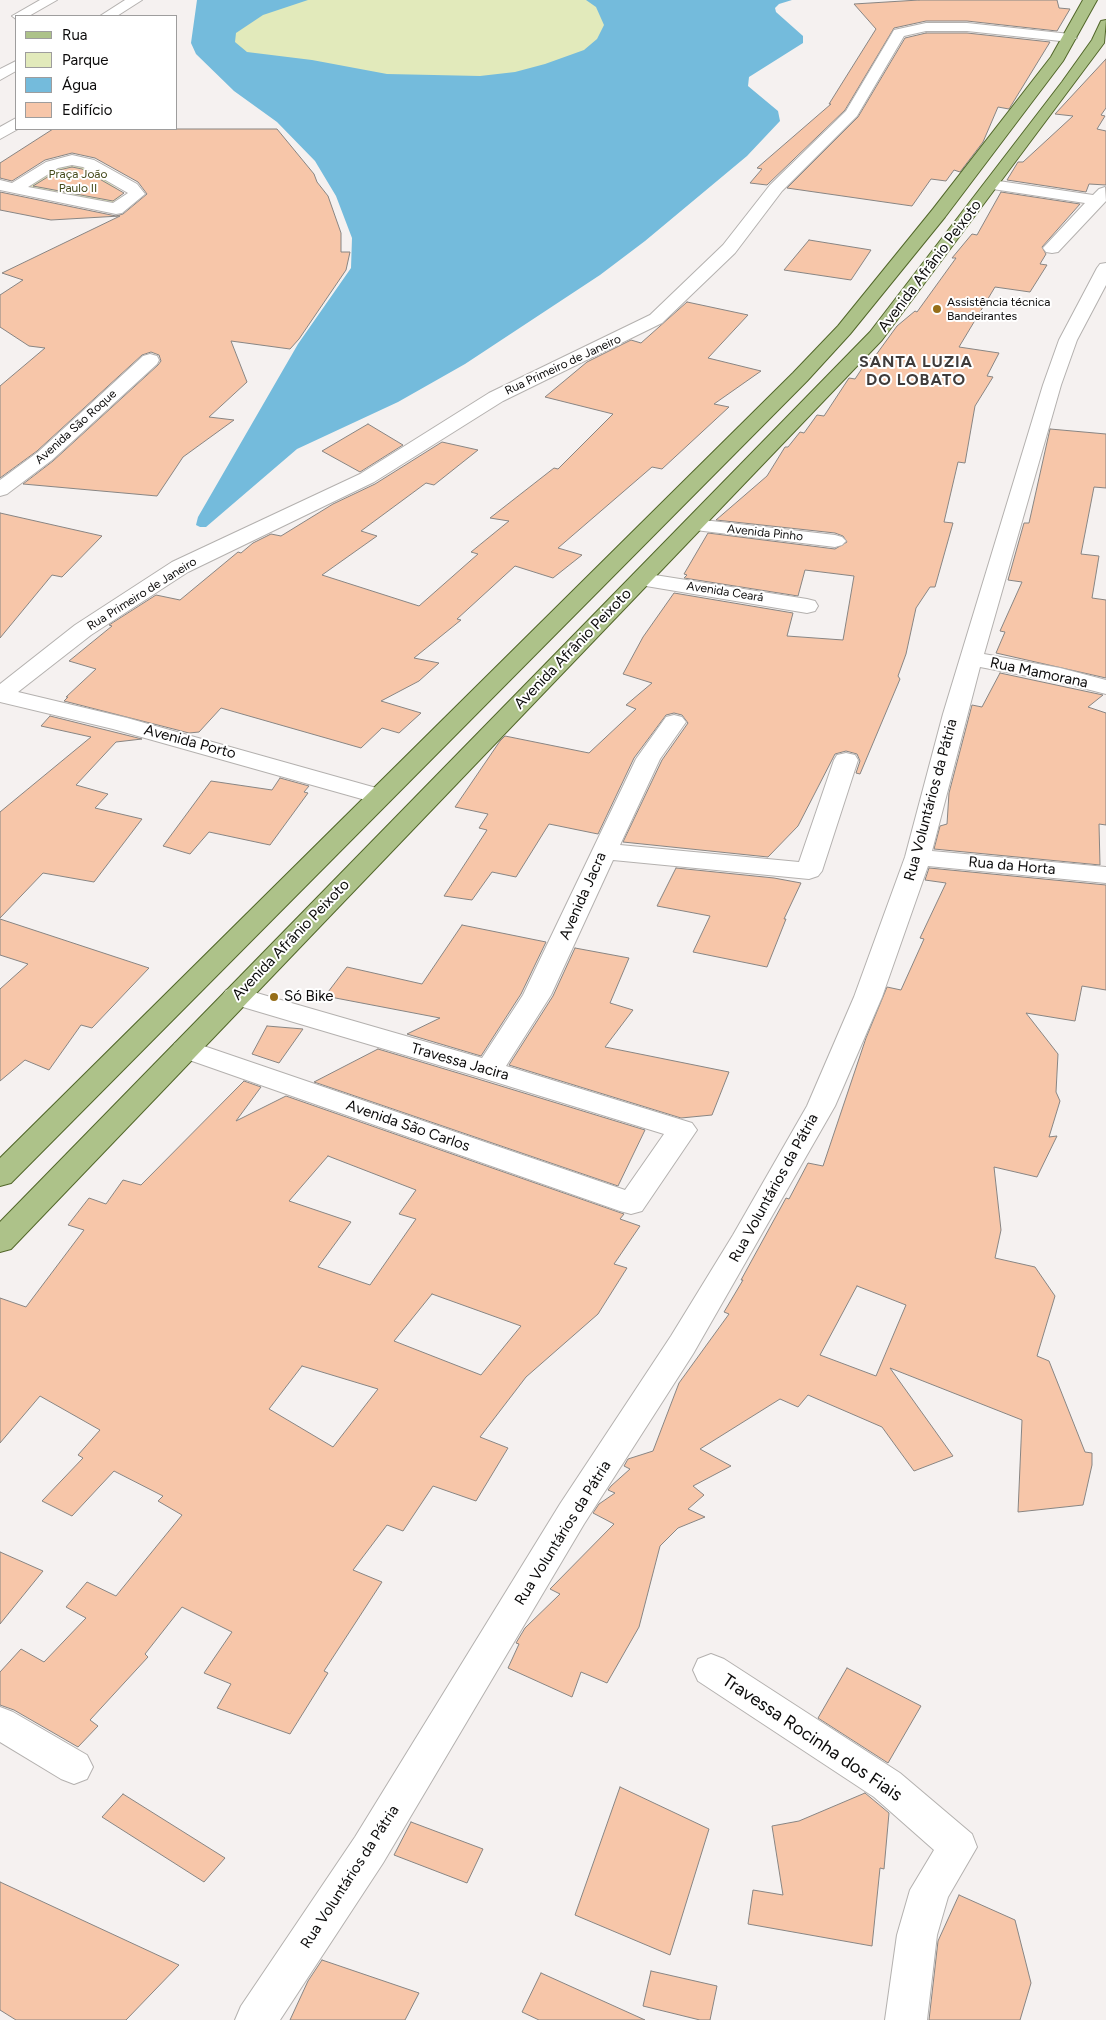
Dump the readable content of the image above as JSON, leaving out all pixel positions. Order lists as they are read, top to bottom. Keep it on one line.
{"streets":{"main road":["Avenida Afrânio Peixoto"],"street":["Rua Primeiro de Janeiro","Avenida São Roque","Avenida Pinho","Avenida Ceará","Rua Mamorana","Avenida Porto","Rua Voluntários da Pátria","Rua da Horta","Avenida Jacra","Travessa Jacira","Avenida São Carlos","Travessa Rocinha dos Fiais"]},"crossings":[["Avenida Afrânio Peixoto","Rua Primeiro de Janeiro"],["Avenida Afrânio Peixoto","Avenida Pinho"],["Avenida Afrânio Peixoto","Avenida Ceará"],["Avenida Afrânio Peixoto","Avenida Porto"],["Avenida Afrânio Peixoto","Travessa Jacira"],["Avenida Afrânio Peixoto","Avenida São Carlos"],["Rua Primeiro de Janeiro","Avenida Porto"],["Rua Mamorana","Rua Voluntários da Pátria"],["Rua Voluntários da Pátria","Rua da Horta"],["Avenida Jacra","Travessa Jacira"],["Travessa Jacira","Avenida São Carlos"]],"districts":["SANTA LUZIA DO LOBATO"],"parks":["Praça João Paulo II"],"places":["Assistência técnica Bandeirantes","Só Bike"],"legend":["Rua","Parque","Água","Edifício"]}
